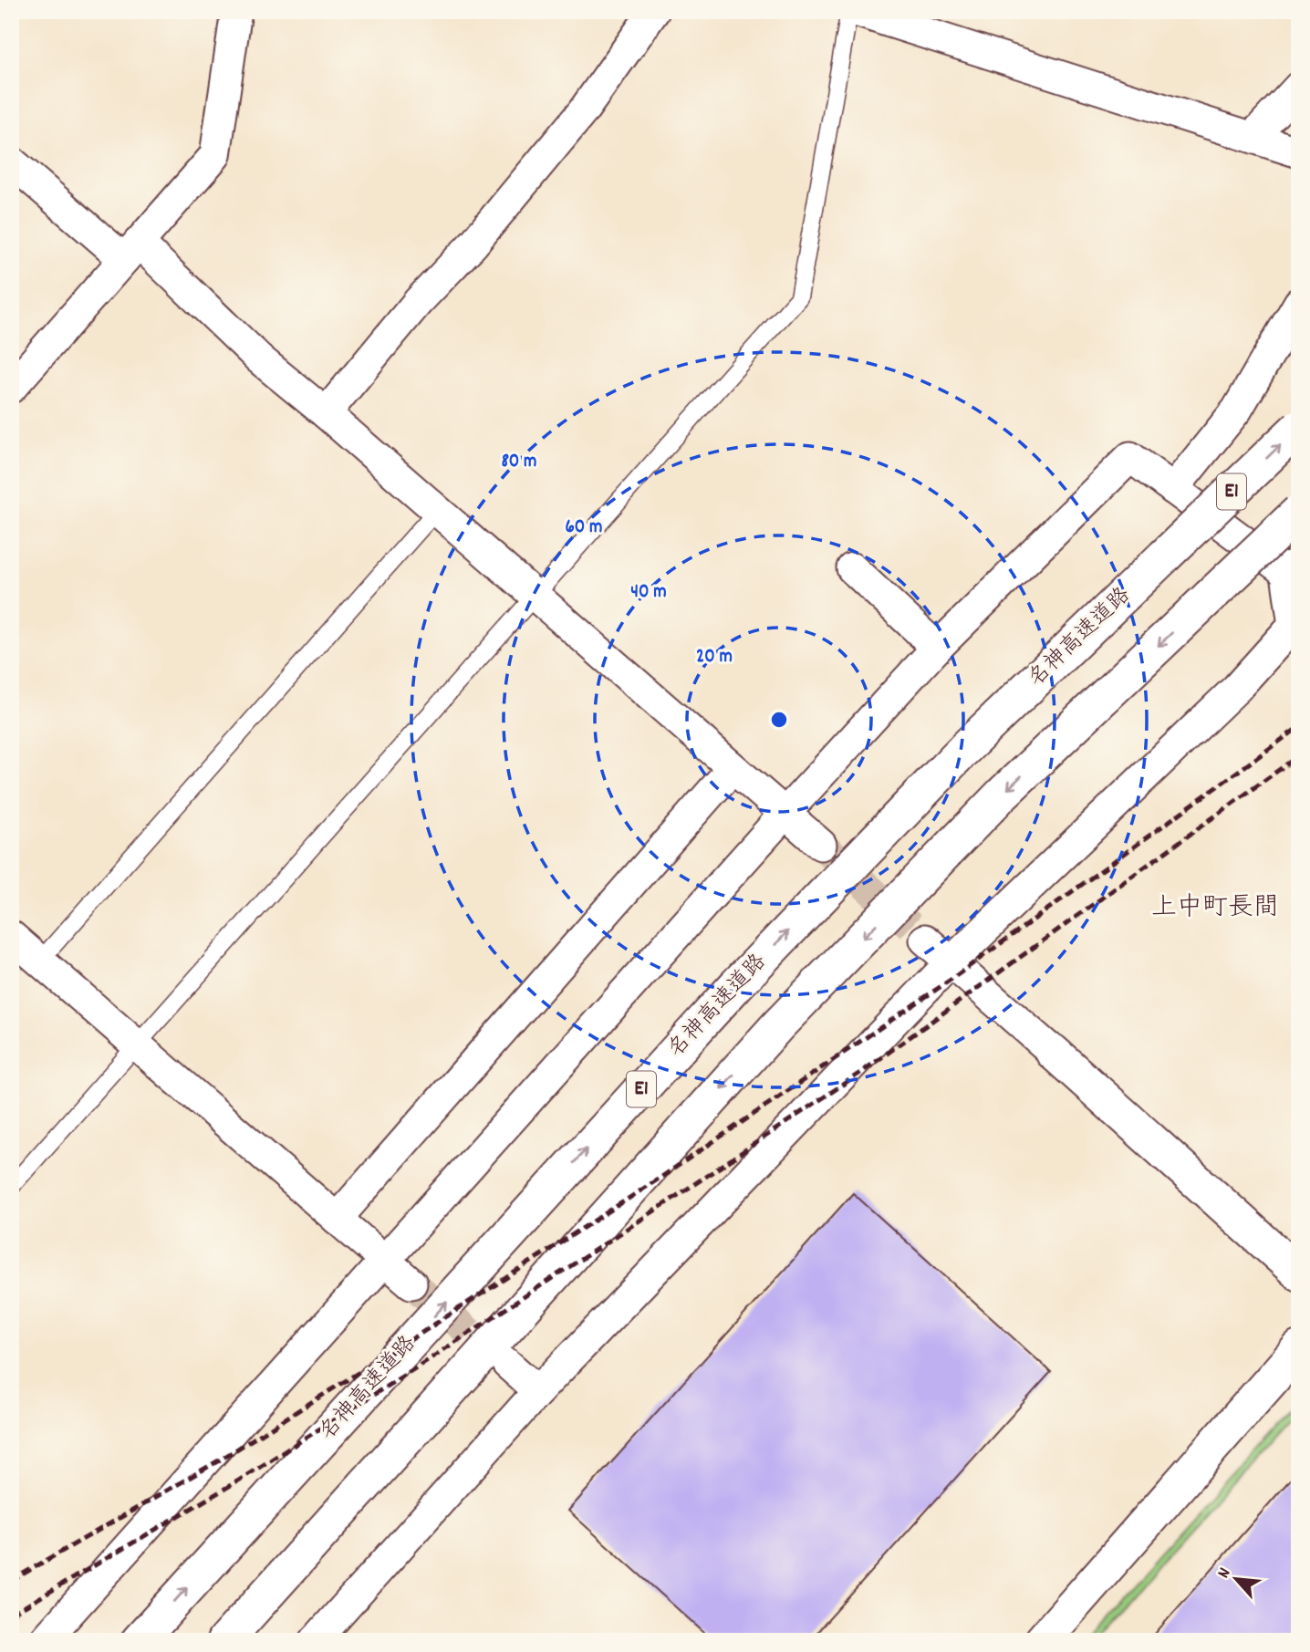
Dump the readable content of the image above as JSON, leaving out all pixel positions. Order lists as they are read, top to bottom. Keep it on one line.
{"streets":{"main road":["E1","名神高速道路"]},"districts":["上中町長間"],"north":"top left","rings":["80 m","60 m","40 m","20 m"]}
